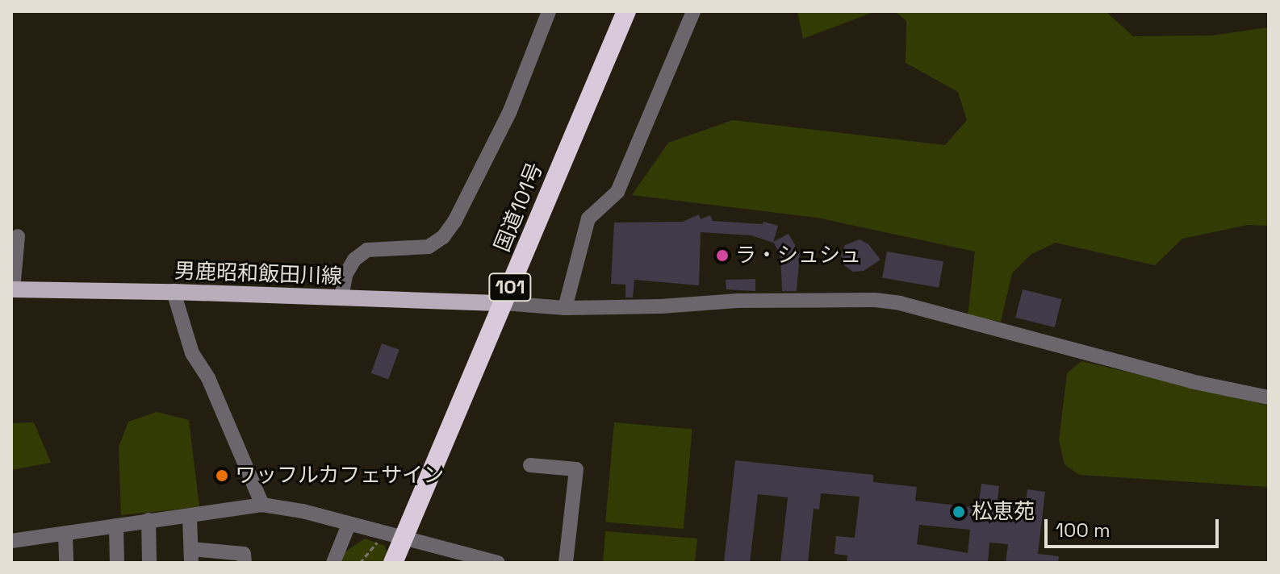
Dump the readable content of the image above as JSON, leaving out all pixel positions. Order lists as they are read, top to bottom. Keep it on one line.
{"streets":{"highway":["国道101号","101"],"main road":["男鹿昭和飯田川線"]},"crossings":[["国道101号","男鹿昭和飯田川線"]],"places":["ラ・シュシュ","ワッフルカフェサイン","松恵苑"],"scale_bar":"100 m"}
